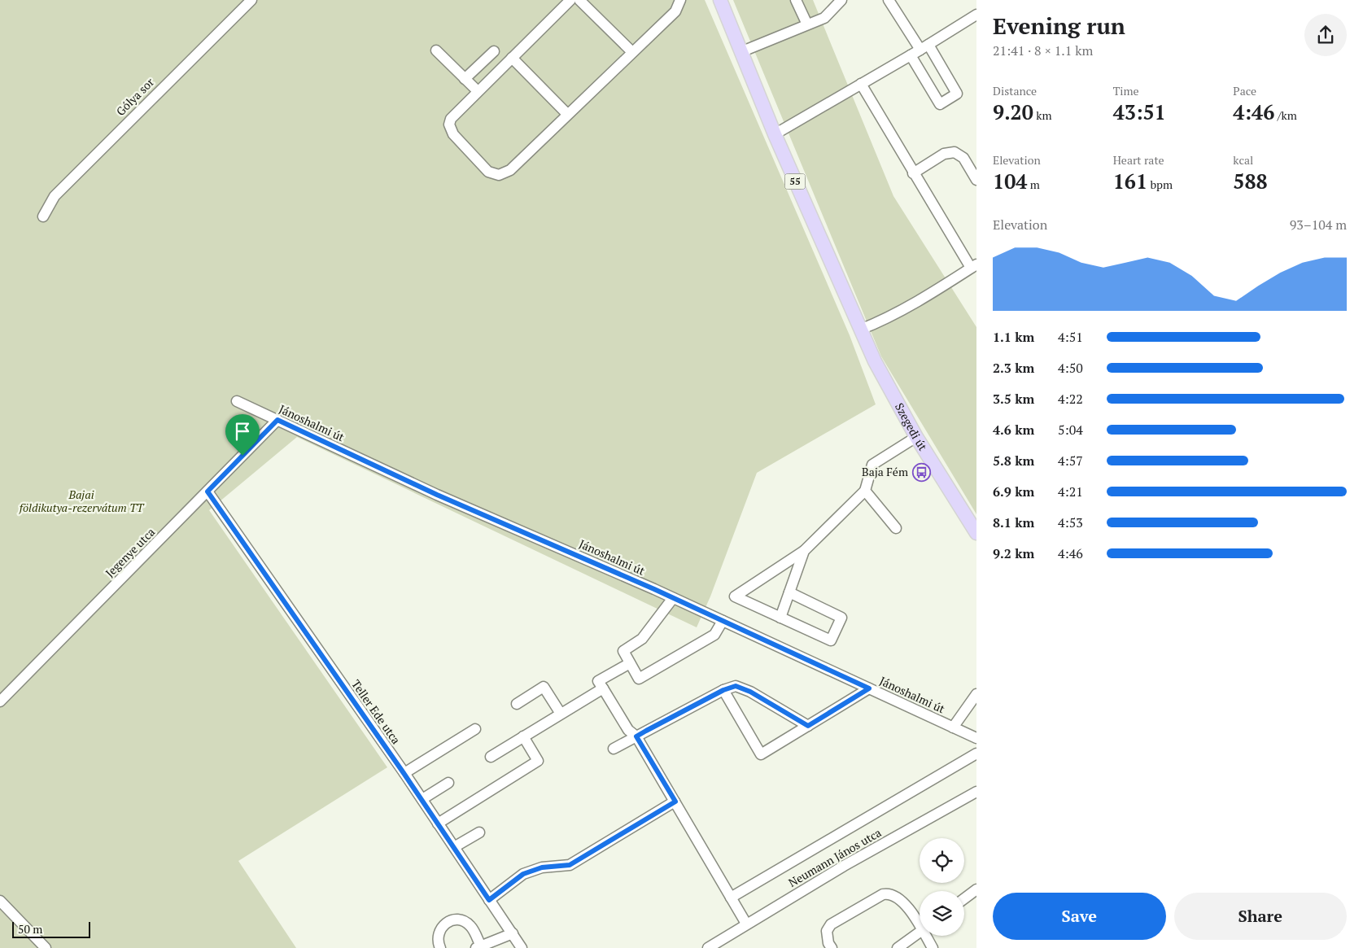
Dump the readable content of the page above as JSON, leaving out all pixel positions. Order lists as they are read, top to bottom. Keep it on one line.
{"streets":{"main road":["55","Szegedi út"],"street":["Gólya sor","Jánoshalmi út","Jegenye utca","Teller Ede utca","Neumann János utca"]},"crossings":[["55","Szegedi út"],["Jánoshalmi út","Jegenye utca"],["Jegenye utca","Teller Ede utca"]],"parks":["Bajai földikutya-rezervátum TT"],"places":{"bus stop":["Baja Fém"]},"scale_bar":"50 m","page":{"heading":["Evening run","21:41 · 8 × 1.1 km"],"stats":[["Distance","9.20 km"],["Time","43:51"],["Pace","4:46 /km"],["Elevation","104 m"],["Heart rate","161 bpm"],["kcal","588"]],"chart":["Elevation","93–104 m"],"list":[{"name":"1.1 km","note":"4:51"},{"name":"2.3 km","note":"4:50"},{"name":"3.5 km","note":"4:22"},{"name":"4.6 km","note":"5:04"},{"name":"5.8 km","note":"4:57"},{"name":"6.9 km","note":"4:21"},{"name":"8.1 km","note":"4:53"},{"name":"9.2 km","note":"4:46"}],"buttons":["Save","Share"],"scale":"50 m"}}
